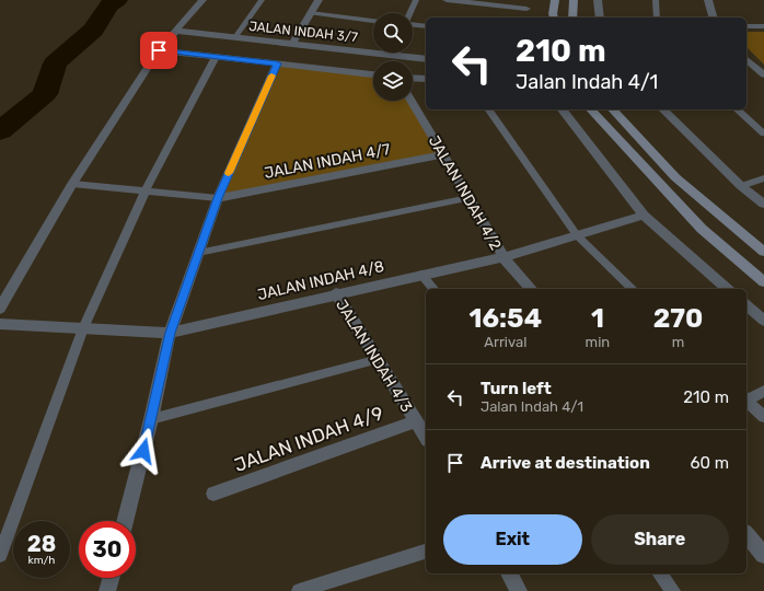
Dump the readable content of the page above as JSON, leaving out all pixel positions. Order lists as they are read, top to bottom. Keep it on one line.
{"streets":{"street":["JALAN INDAH 3/7","JALAN INDAH 4/7","JALAN INDAH 4/2","JALAN INDAH 4/8","JALAN INDAH 4/3","JALAN INDAH 4/9"]},"crossings":[["JALAN INDAH 4/7","JALAN INDAH 4/2"],["JALAN INDAH 4/2","JALAN INDAH 4/8"],["JALAN INDAH 4/8","JALAN INDAH 4/3"],["JALAN INDAH 4/3","JALAN INDAH 4/9"]],"page":{"turn":["210 m","Jalan Indah 4/1"],"eta":["16:54","Arrival","1","min","270","m"],"list":[{"name":"Turn left","note":"Jalan Indah 4/1","value":"210 m"},{"name":"Arrive at destination","value":"60 m"}],"buttons":["Exit","Share"],"speed":"28 km/h","limit":"30"}}
